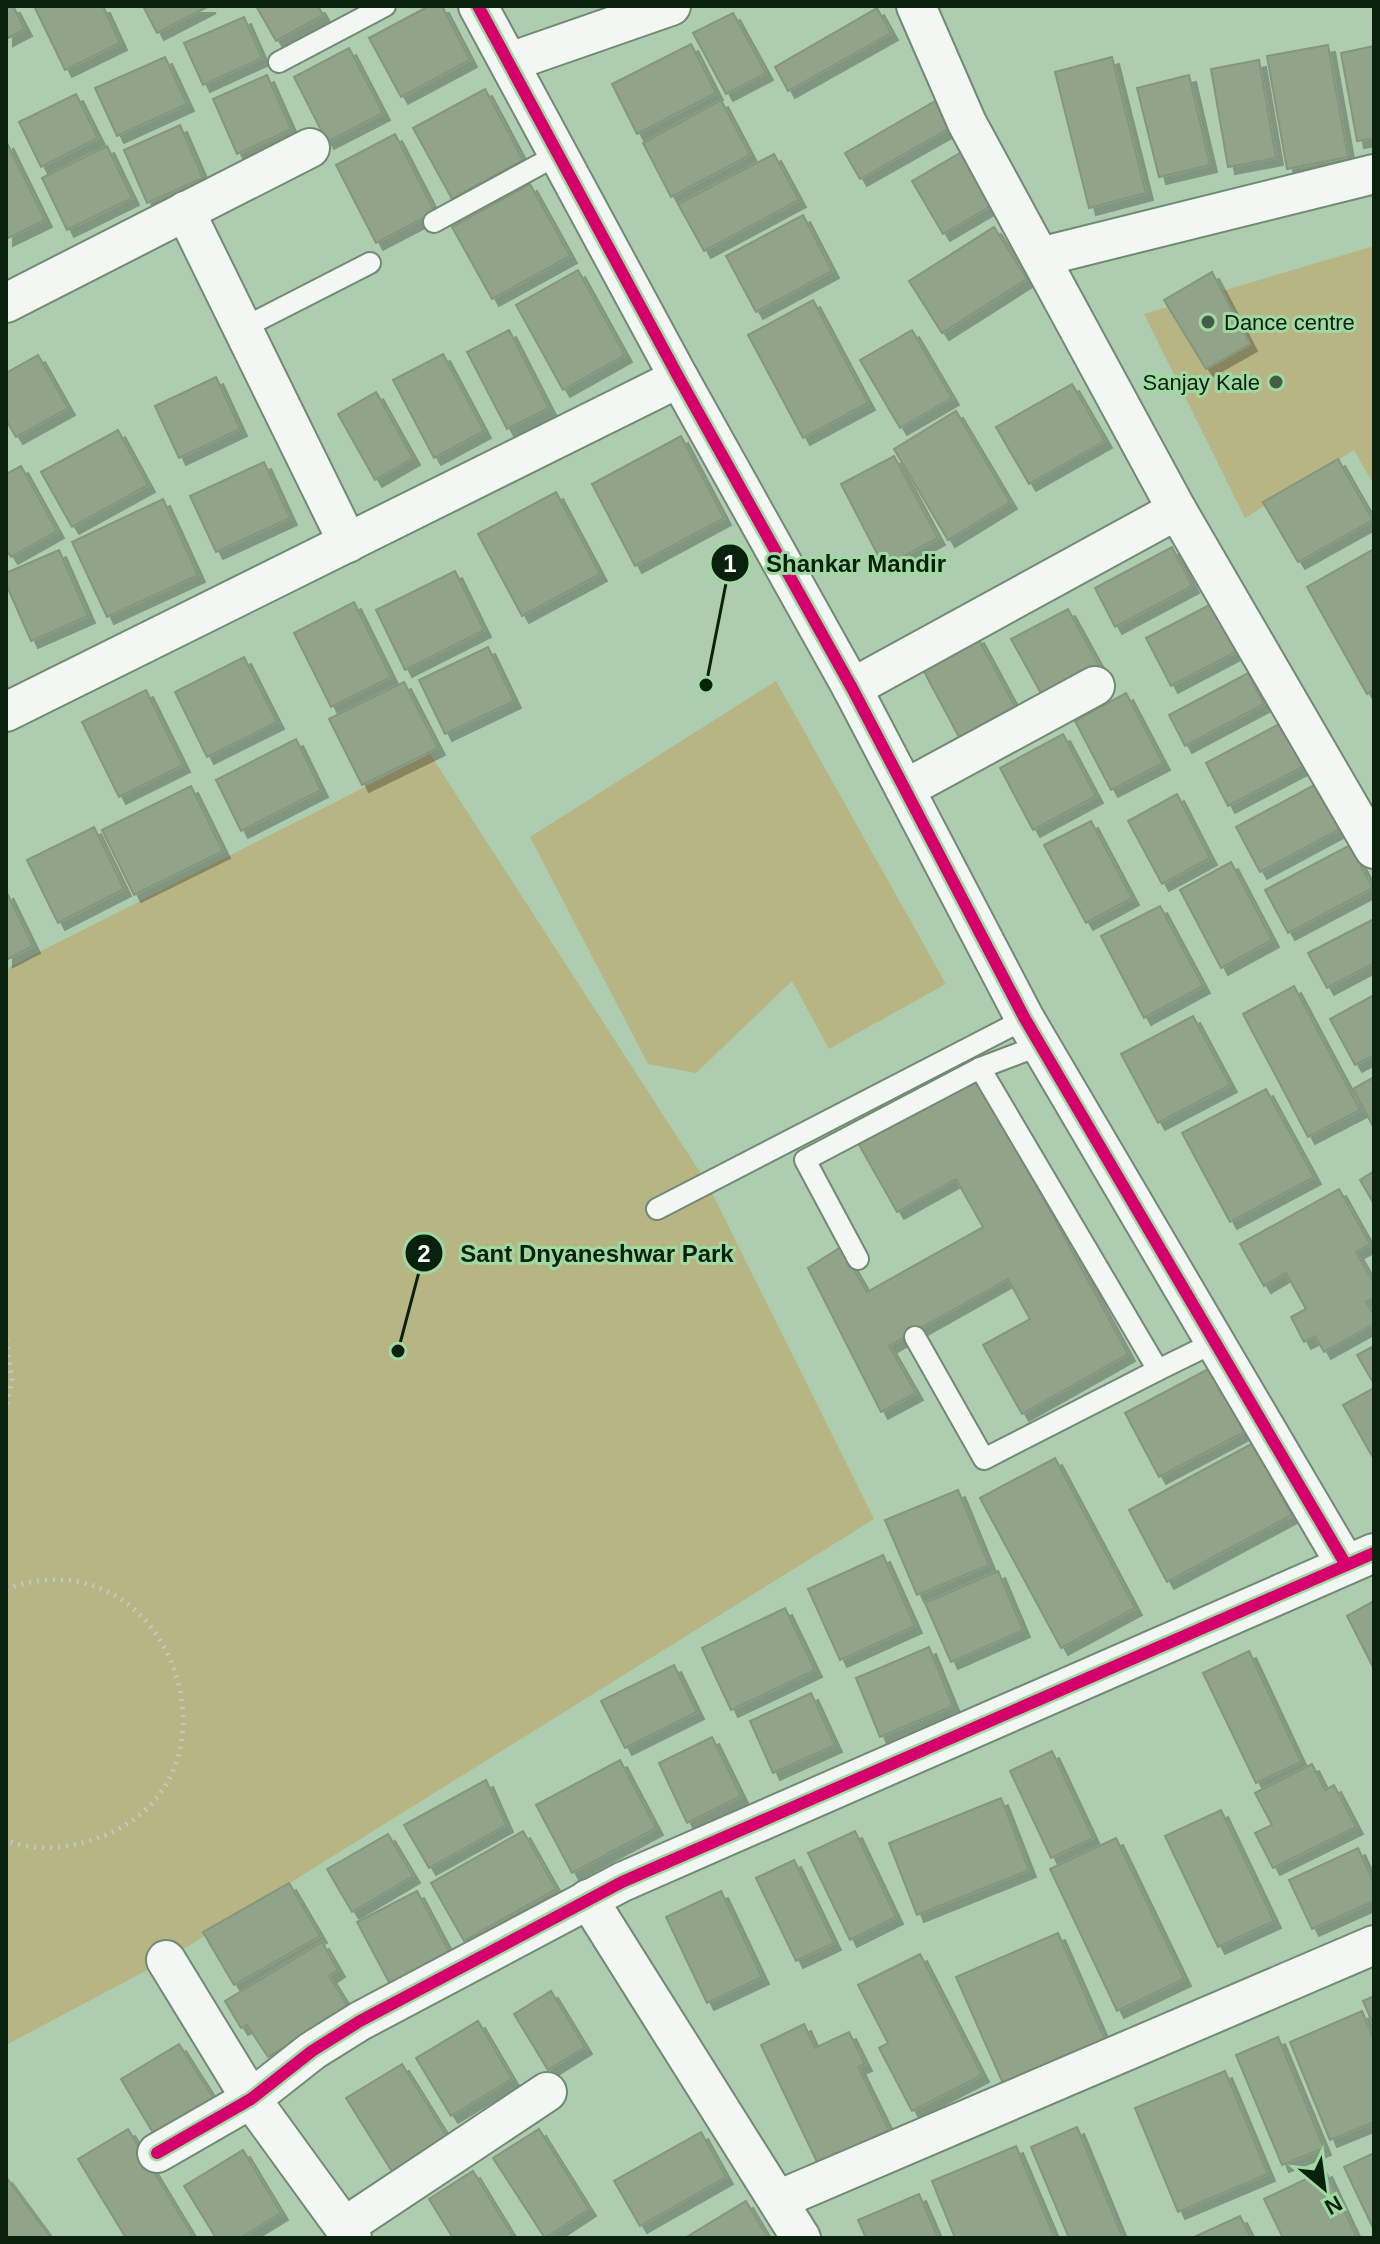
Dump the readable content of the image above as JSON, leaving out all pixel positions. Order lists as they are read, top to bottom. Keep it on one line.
{"places":["Dance centre","Sanjay Kale","Shankar Mandir","Sant Dnyaneshwar Park"],"north":"bottom right"}
